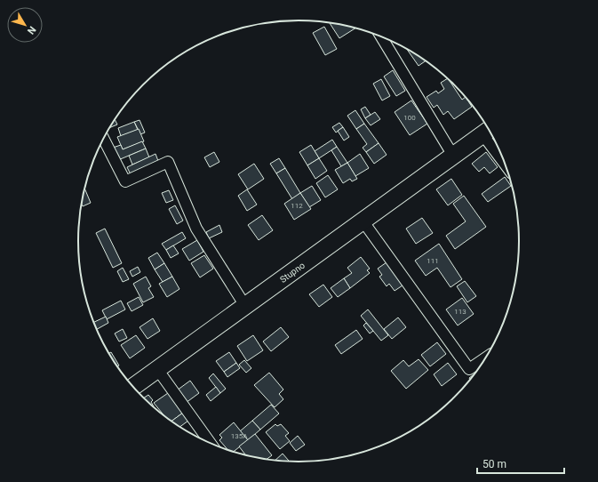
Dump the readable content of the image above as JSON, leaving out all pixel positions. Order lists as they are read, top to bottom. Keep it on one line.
{"streets":{"main road":["Stupno"]},"house_numbers":["100","112","111","113","135A"],"scale_bar":"50 m","north":"bottom right"}
